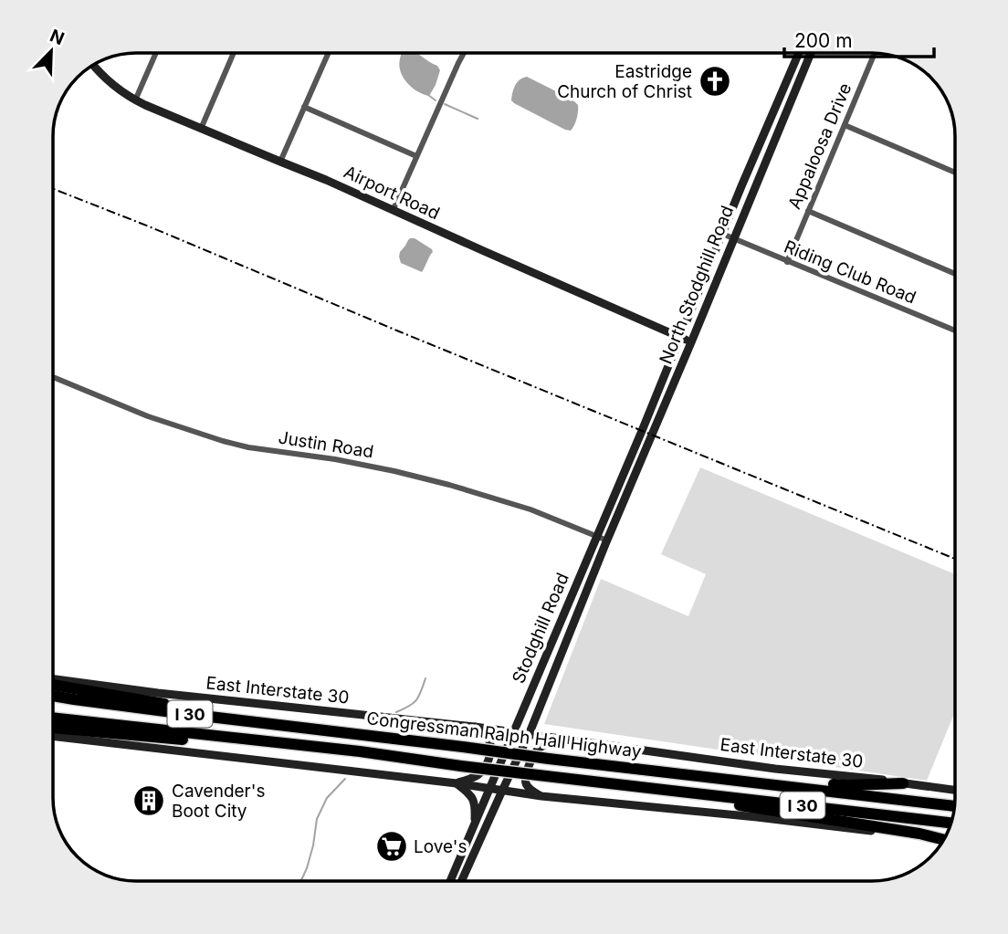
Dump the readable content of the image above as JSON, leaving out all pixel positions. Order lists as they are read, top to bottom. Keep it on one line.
{"streets":{"highway":["I 30","Congressman Ralph Hall Highway"],"main road":["Airport Road","North Stodghill Road","Stodghill Road","East Interstate 30"],"street":["Appaloosa Drive","Riding Club Road","Justin Road"]},"crossings":[["Appaloosa Drive","Riding Club Road"],["Airport Road","North Stodghill Road"],["Riding Club Road","North Stodghill Road"],["North Stodghill Road","Justin Road"],["North Stodghill Road","Stodghill Road"],["Justin Road","Stodghill Road"],["Stodghill Road","East Interstate 30"]],"places":{"church":["Eastridge Church of Christ"],"building":["Cavender's Boot City"],"supermarket":["Love's"]},"scale_bar":"200 m","north":"top right"}
